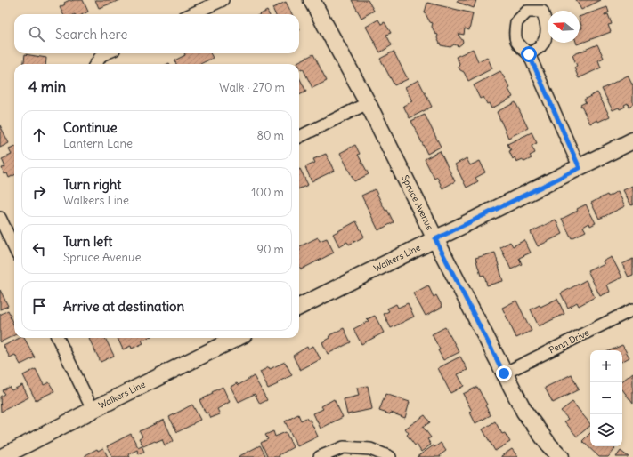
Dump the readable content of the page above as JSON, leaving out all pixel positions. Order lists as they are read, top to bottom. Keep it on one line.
{"streets":{"main road":["Spruce Avenue","Walkers Line"],"street":["Penn Drive"]},"crossings":[["Spruce Avenue","Walkers Line"],["Spruce Avenue","Penn Drive"]],"north":"left","page":{"search":"Search here","heading":["4 min","Walk · 270 m"],"list":[["Continue","Lantern Lane","80 m"],["Turn right","Walkers Line","100 m"],["Turn left","Spruce Avenue","90 m"],"Arrive at destination"],"map_buttons":["+","−"]}}
